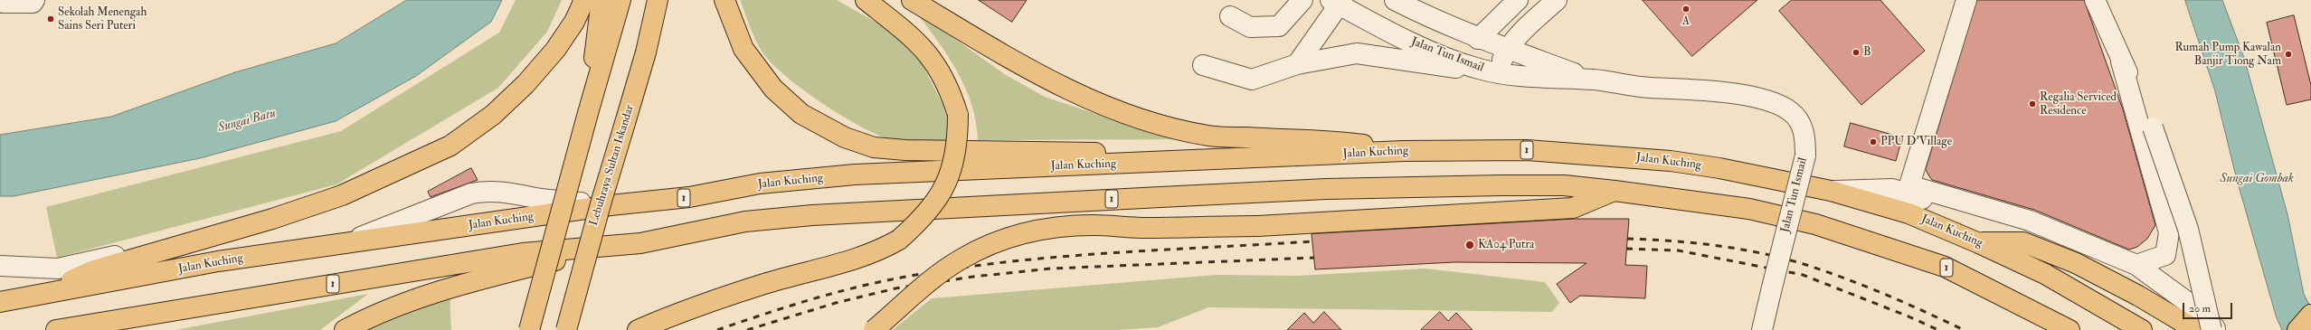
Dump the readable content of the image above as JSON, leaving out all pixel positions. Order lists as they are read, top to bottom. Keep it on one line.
{"streets":{"main road":["1","Jalan Kuching","Lebuhraya Sultan Iskandar"],"street":["Jalan Tun Ismail"]},"water":["Sungai Batu","Sungai Gombak"],"places":["A","Sekolah Menengah Sains Seri Puteri","B","Rumah Pump Kawalan Banjir Tiong Nam","Regalia Serviced Residence","PPU D’Village","KA04 Putra"],"scale_bar":"20 m"}
